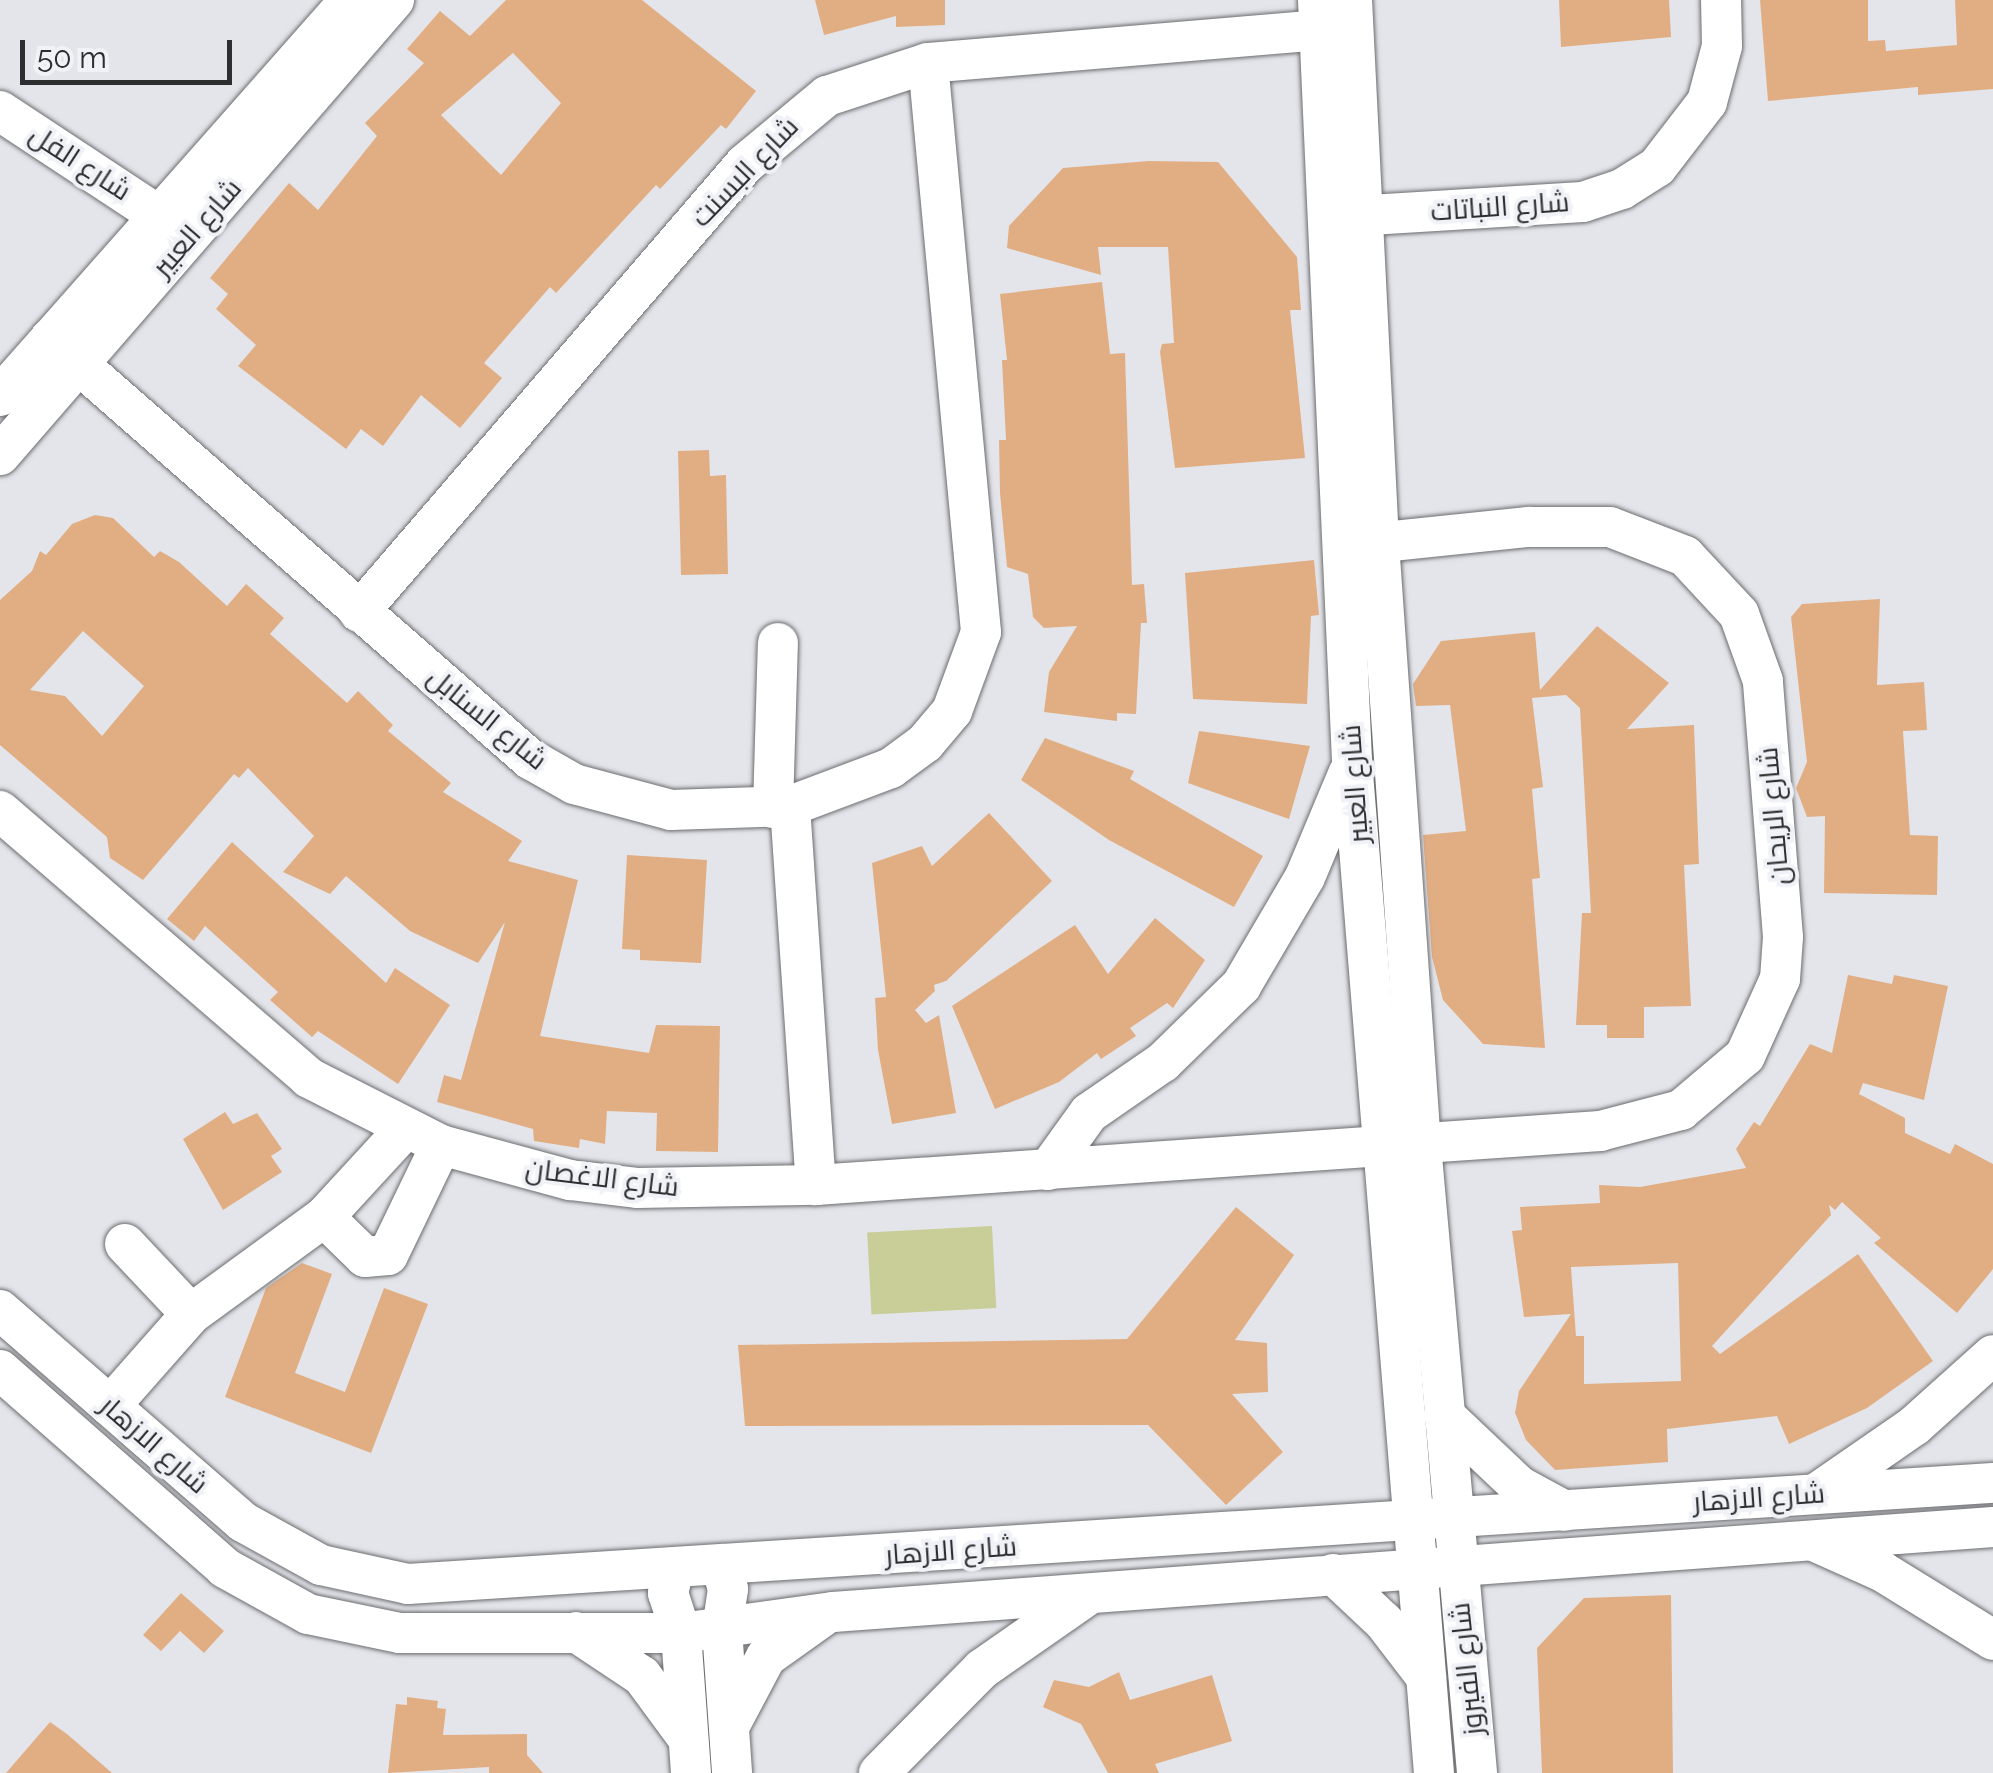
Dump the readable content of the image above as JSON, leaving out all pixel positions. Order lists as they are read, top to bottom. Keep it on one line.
{"streets":{"street":["شارع الفل","شارع البسنت","شارع النباتات","شارع العبير","شارع السنابل","شارع الريحان","شارع الاغصان","شارع الازهار","شارع الفيروز"]},"crossings":[["شارع الفل","شارع العبير"],["شارع البسنت","شارع العبير"],["شارع البسنت","شارع السنابل"],["شارع النباتات","شارع العبير"],["شارع العبير","شارع السنابل"],["شارع العبير","شارع الريحان"],["شارع العبير","شارع الاغصان"],["شارع العبير","شارع الازهار"],["شارع العبير","شارع الفيروز"],["شارع الريحان","شارع الاغصان"],["شارع الازهار","شارع الفيروز"]],"scale_bar":"50 m"}
